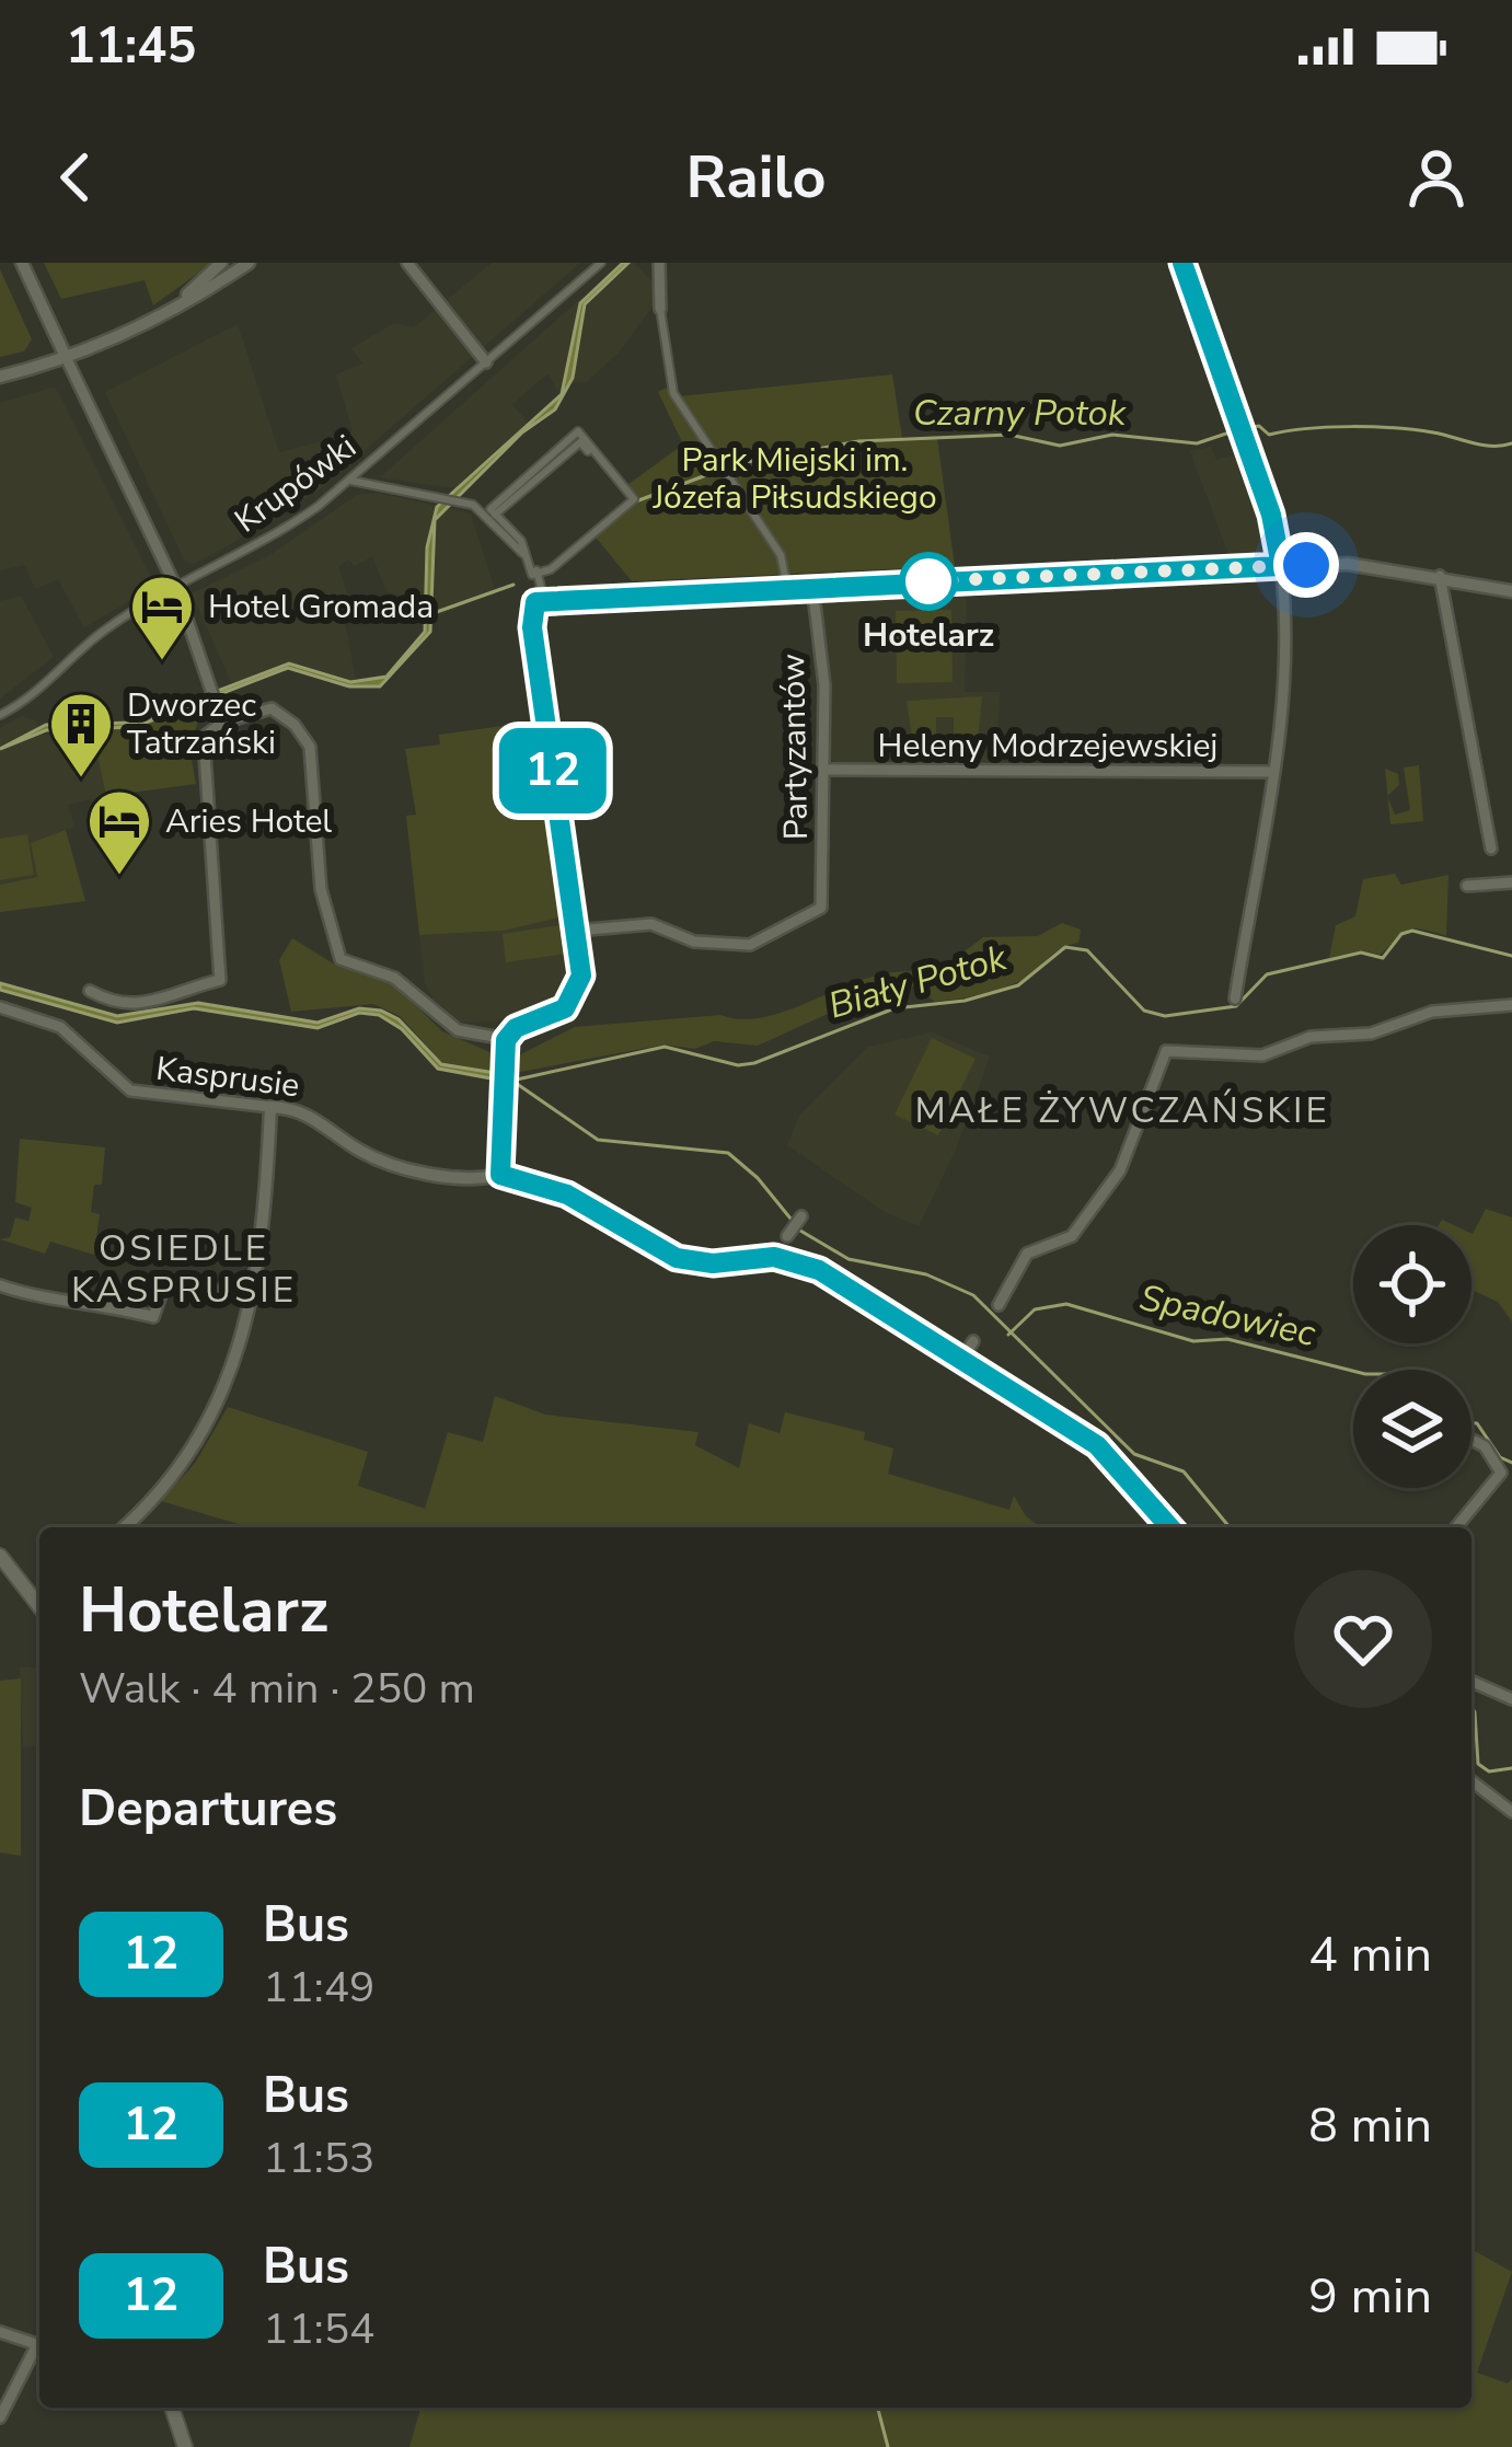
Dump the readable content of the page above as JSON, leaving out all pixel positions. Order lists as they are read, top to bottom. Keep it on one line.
{"streets":{"street":["Krupówki","Heleny Modrzejewskiej","Partyzantów","Kasprusie"]},"crossings":[["Heleny Modrzejewskiej","Partyzantów"]],"districts":["MAŁE ŻYWCZAŃSKIE","OSIEDLE KASPRUSIE"],"water":["Czarny Potok","Biały Potok","Spadowiec"],"parks":["Park Miejski im. Józefa Piłsudskiego"],"places":{"other":["Hotelarz"],"hotel":["Hotel Gromada","Aries Hotel"],"building":["Dworzec Tatrzański"]},"lines":["bus line 12"],"page":{"status":"11:45","header":"Railo","on_map":"12","heading":[["Hotelarz","Walk · 4 min · 250 m"],"Departures"],"list":[{"mark":"12","name":"Bus","note":"11:49","value":"4 min"},{"mark":"12","name":"Bus","note":"11:53","value":"8 min"},{"mark":"12","name":"Bus","note":"11:54","value":"9 min"}]}}
